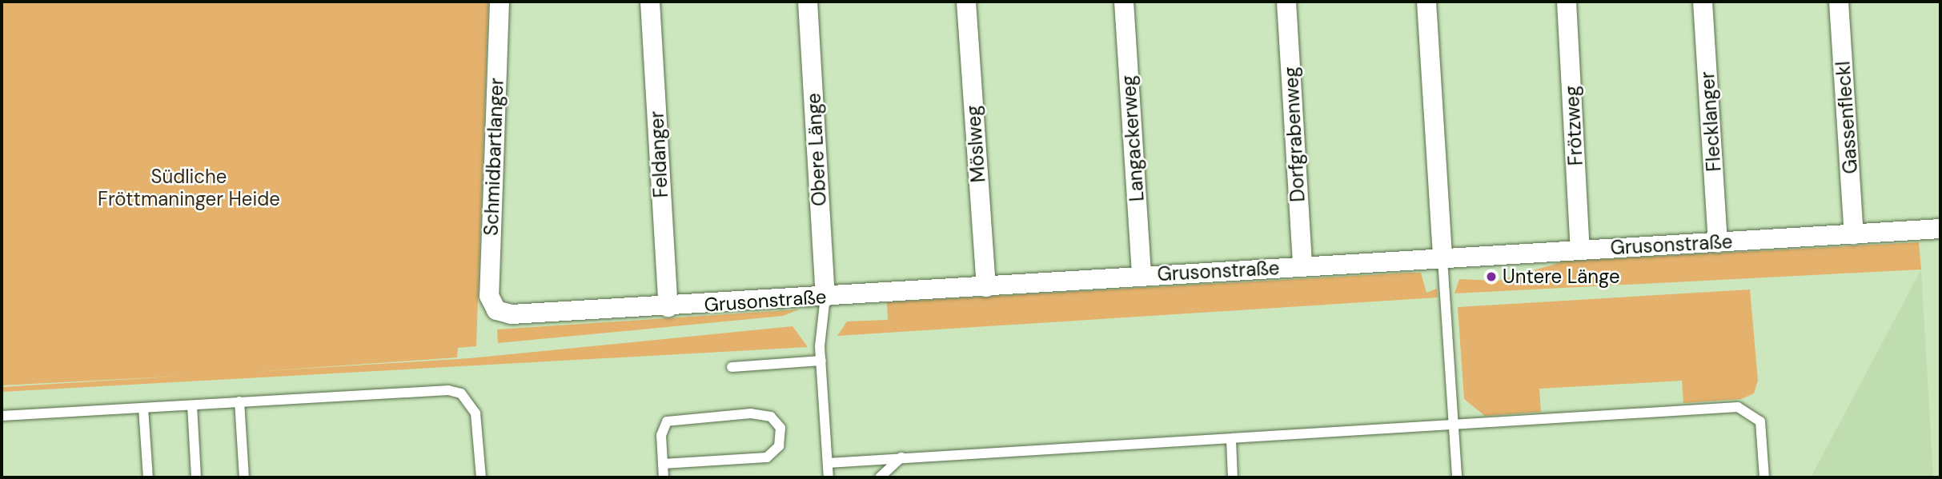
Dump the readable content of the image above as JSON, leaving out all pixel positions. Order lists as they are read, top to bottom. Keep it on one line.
{"streets":{"street":["Gassenfleckl","Flecklanger","Frötzweg","Dorfgrabenweg","Langackerweg","Möslweg","Obere Länge","Feldanger","Schmidbartlanger","Grusonstraße"]},"crossings":[["Gassenfleckl","Grusonstraße"],["Flecklanger","Grusonstraße"],["Frötzweg","Grusonstraße"],["Dorfgrabenweg","Grusonstraße"],["Langackerweg","Grusonstraße"],["Möslweg","Grusonstraße"],["Obere Länge","Grusonstraße"],["Feldanger","Grusonstraße"],["Schmidbartlanger","Grusonstraße"]],"parks":["Südliche Fröttmaninger Heide"],"places":["Untere Länge"]}
